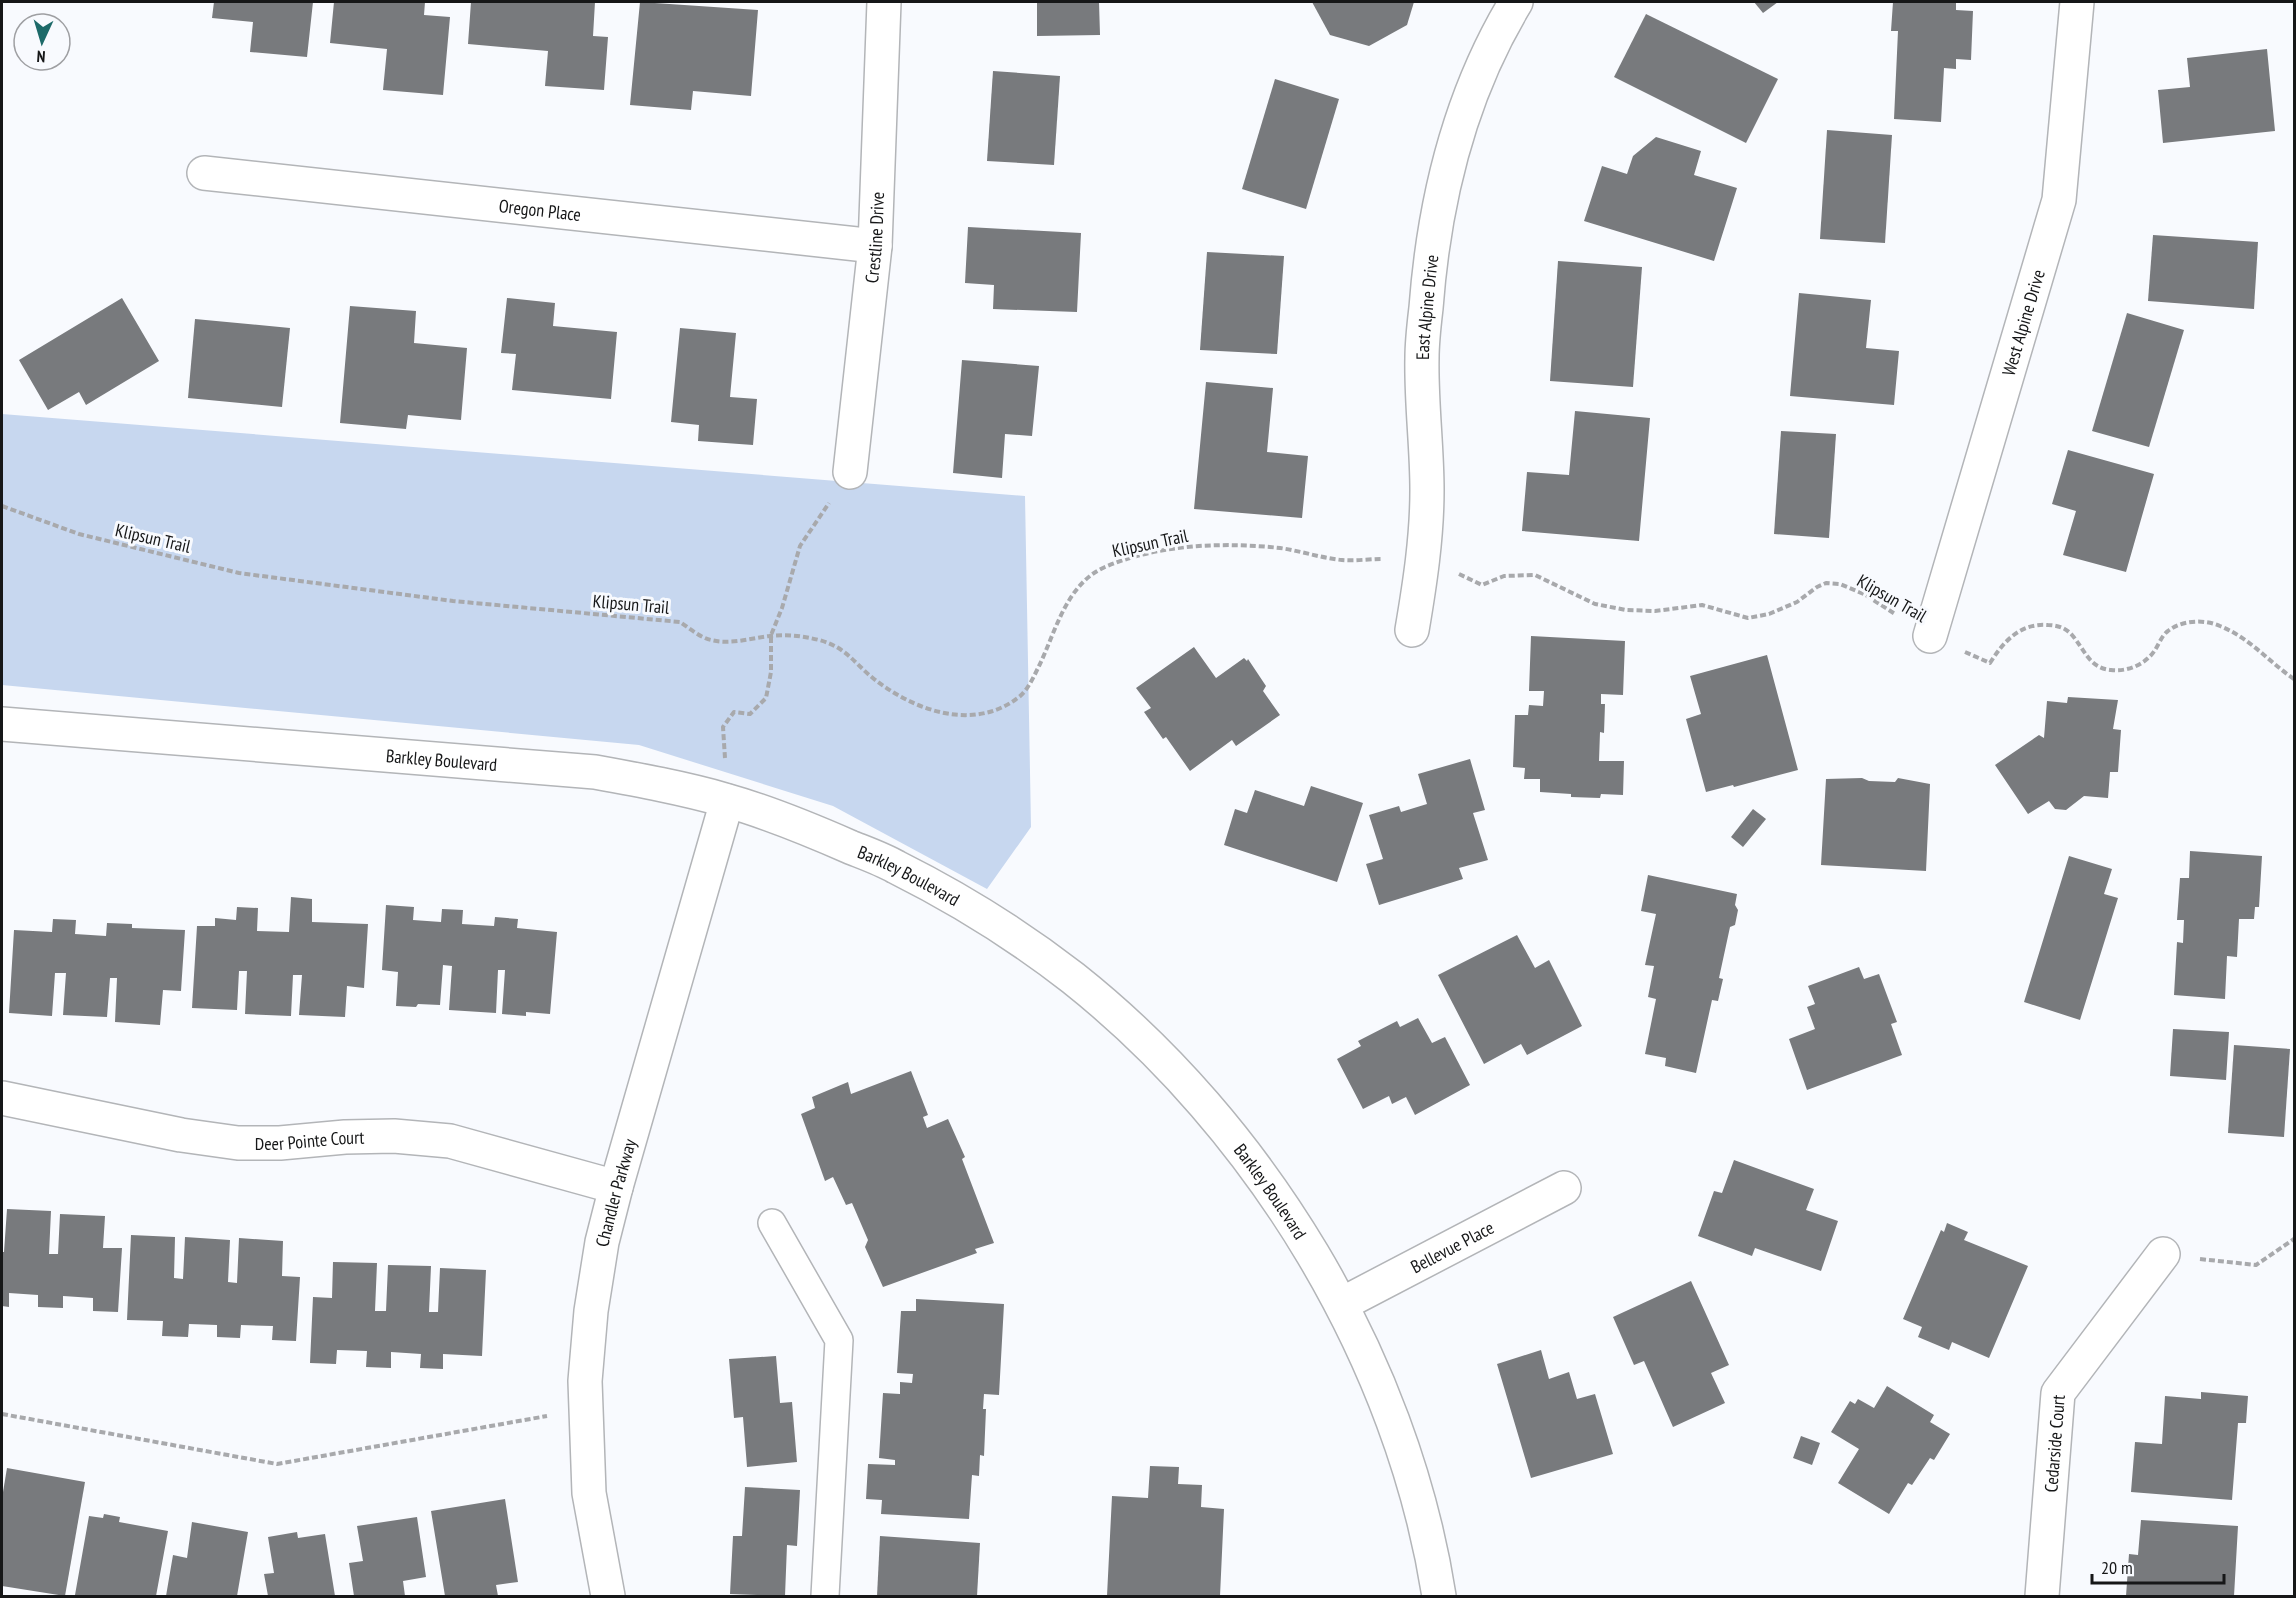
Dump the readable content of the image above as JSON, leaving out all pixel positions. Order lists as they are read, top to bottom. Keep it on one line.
{"streets":{"street":["Oregon Place","Crestline Drive","East Alpine Drive","West Alpine Drive","Barkley Boulevard","Deer Pointe Court","Chandler Parkway","Bellevue Place","Cedarside Court"],"path":["Klipsun Trail"]},"crossings":[["Oregon Place","Crestline Drive"],["East Alpine Drive","Klipsun Trail"],["West Alpine Drive","Klipsun Trail"],["Barkley Boulevard","Chandler Parkway"],["Barkley Boulevard","Bellevue Place"],["Deer Pointe Court","Chandler Parkway"]],"scale_bar":"20 m","north":"bottom"}
